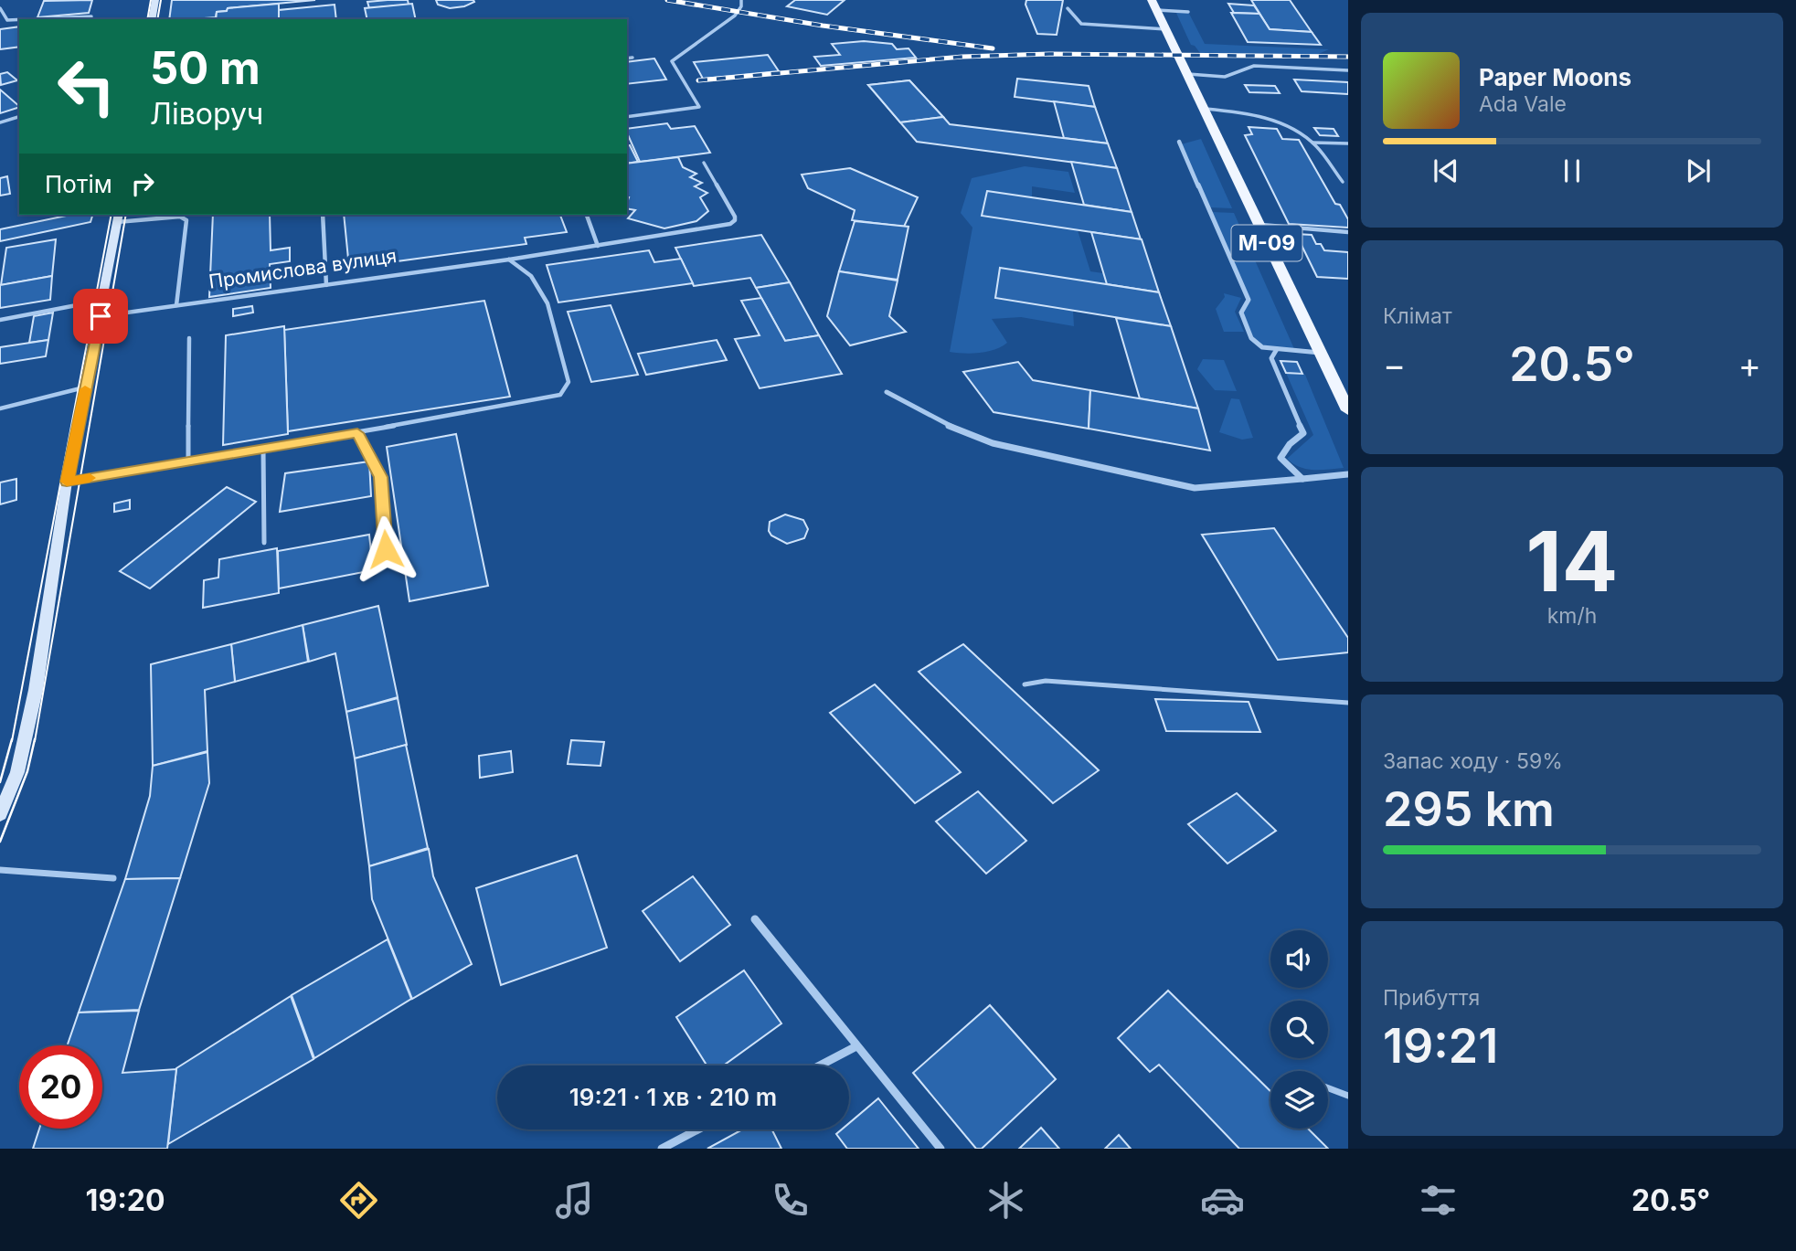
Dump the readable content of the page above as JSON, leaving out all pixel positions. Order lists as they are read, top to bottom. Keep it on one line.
{"streets":{"main road":["М-09"],"lane":["Промислова вулиця"]},"page":{"turn":["50 m","Ліворуч"],"song":["Paper Moons","Ada Vale"],"then":"Потім","tile":["Клімат",["14","km/h"],["Запас ходу · 59%","295 km"],["Прибуття","19:21"]],"heat":["−","20.5°","+"],"limit":"20","trip":"19:21 · 1 хв · 210 m","tabs":["19:20","20.5°"]}}
